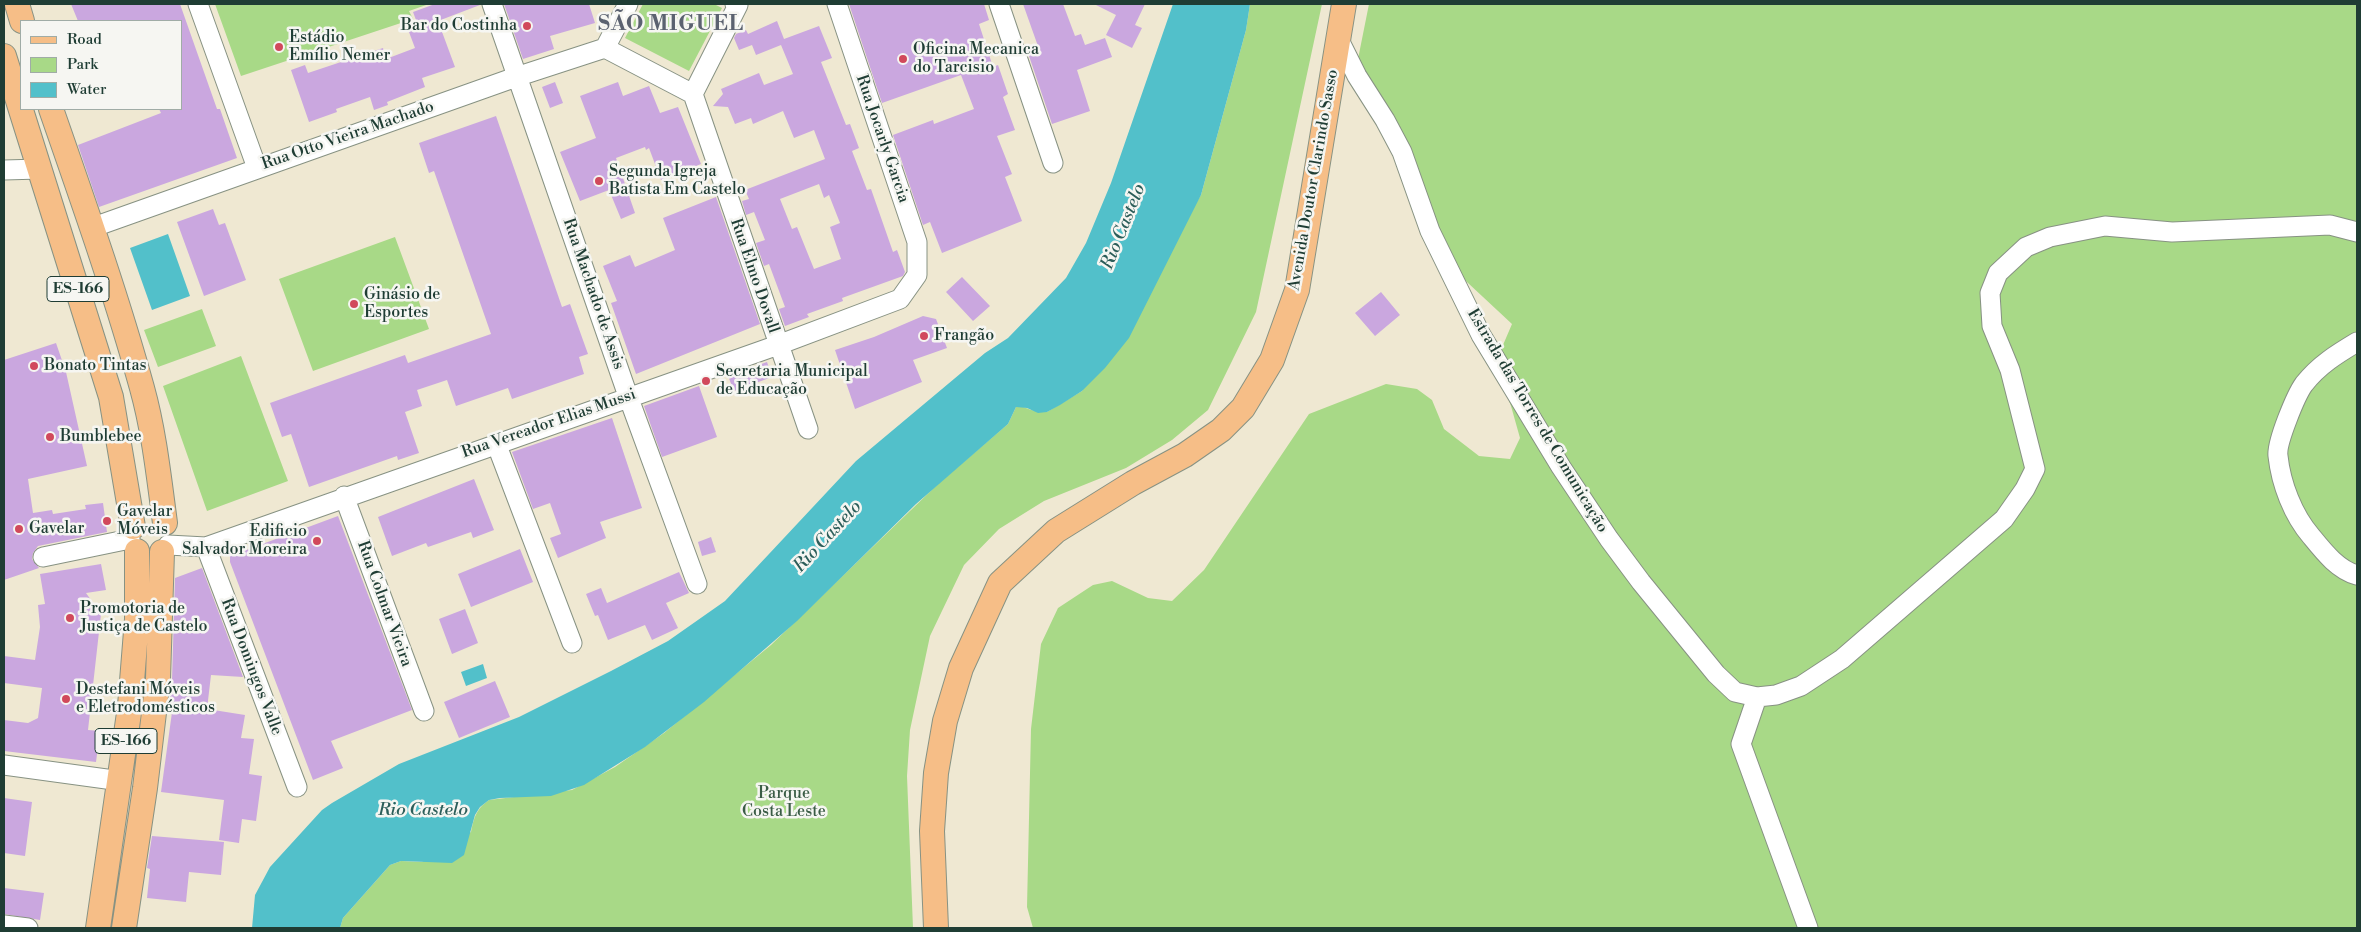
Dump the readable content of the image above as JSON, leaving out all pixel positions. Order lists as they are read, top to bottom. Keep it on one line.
{"streets":{"main road":["Avenida Doutor Clarindo Sasso","ES-166"],"street":["Rua Otto Vieira Machado","Rua Jocarly Garcia","Rua Elmo Dovall","Rua Machado de Assis","Estrada das Torres de Comunicação","Rua Vereador Elias Mussi","Rua Colmar Vieira","Rua Domingos Valle"]},"crossings":[["Rua Otto Vieira Machado","ES-166"],["Rua Otto Vieira Machado","Rua Machado de Assis"],["Rua Jocarly Garcia","Rua Vereador Elias Mussi"],["Avenida Doutor Clarindo Sasso","Estrada das Torres de Comunicação"],["Rua Elmo Dovall","Rua Vereador Elias Mussi"],["ES-166","Rua Vereador Elias Mussi"],["Rua Machado de Assis","Rua Vereador Elias Mussi"],["Rua Vereador Elias Mussi","Rua Colmar Vieira"],["Rua Vereador Elias Mussi","Rua Domingos Valle"]],"districts":["SÃO MIGUEL"],"water":["Rio Castelo"],"parks":["Parque Costa Leste"],"places":["Bar do Costinha","Estádio Emílio Nemer","Oficina Mecanica do Tarcisio","Segunda Igreja Batista Em Castelo","Ginásio de Esportes","Frangão","Bonato Tintas","Secretaria Municipal de Educação","Bumblebee","Gavelar Móveis","Gavelar","Edificio Salvador Moreira","Promotoria de Justiça de Castelo","Destefani Móveis e Eletrodomésticos"],"legend":["Road","Park","Water"]}
